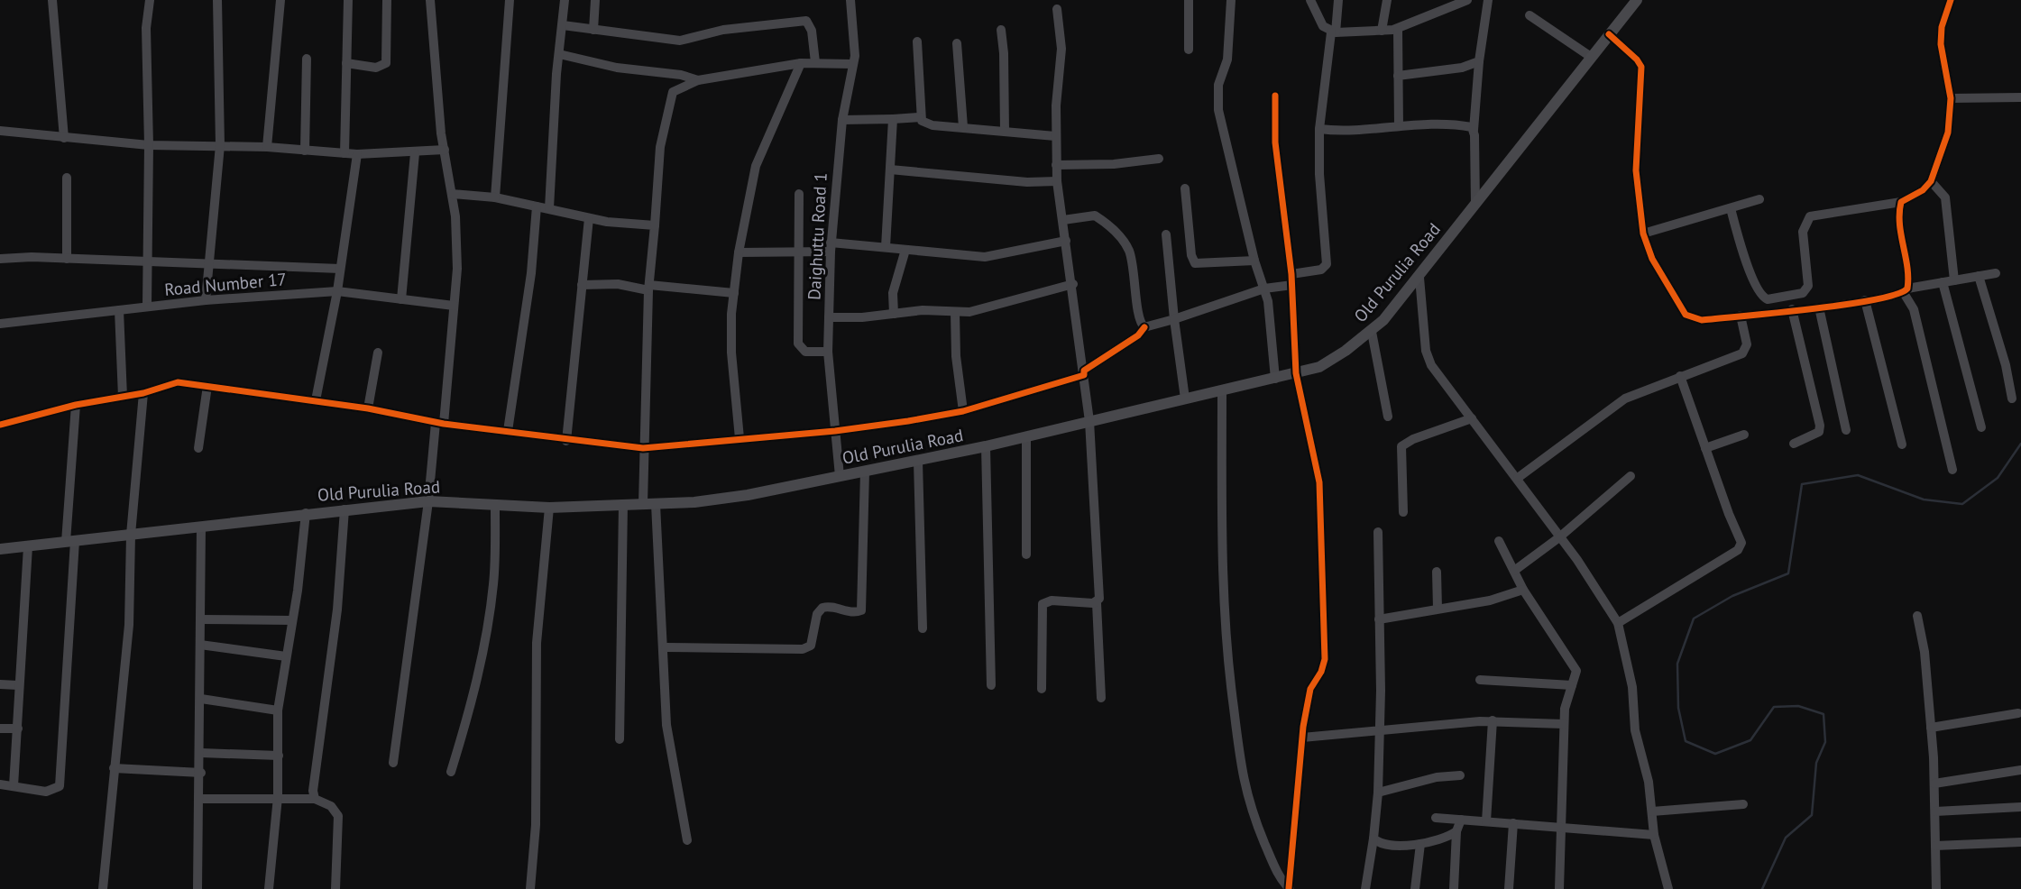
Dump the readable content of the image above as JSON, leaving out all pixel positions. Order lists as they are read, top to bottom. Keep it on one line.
{"streets":{"main road":["Old Purulia Road"],"street":["Daighuttu Road 1","Road Number 17"]},"crossings":[["Daighuttu Road 1","Old Purulia Road"]]}
